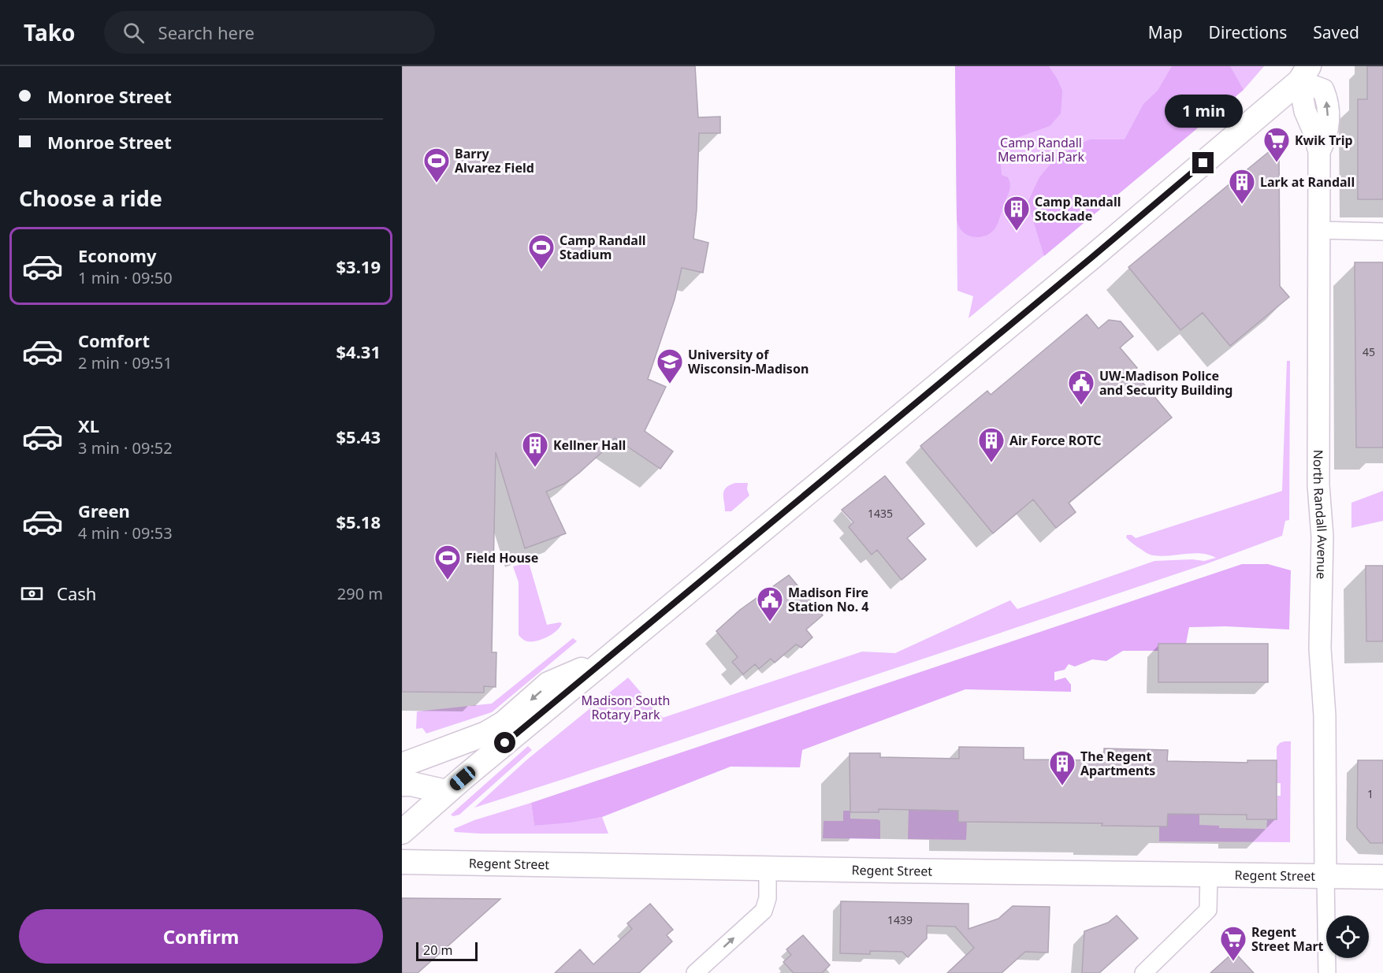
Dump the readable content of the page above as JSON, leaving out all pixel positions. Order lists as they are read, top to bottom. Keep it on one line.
{"streets":{"main road":["Regent Street"],"street":["North Randall Avenue"]},"crossings":[["North Randall Avenue","Regent Street"]],"parks":["Camp Randall Memorial Park","Madison South Rotary Park"],"places":{"supermarket":["Kwik Trip","Regent Street Mart"],"sports":["Barry Alvarez Field","Camp Randall Stadium","Field House"],"building":["Lark at Randall","Camp Randall Stockade","Air Force ROTC","Kellner Hall","The Regent Apartments"],"school or university":["University of Wisconsin-Madison"],"public building":["UW-Madison Police and Security Building","Madison Fire Station No. 4"]},"house_numbers":["45","1435","1","1439"],"scale_bar":"20 m","page":{"header":"Tako","search":"Search here","nav":["Map","Directions","Saved"],"banner":["Monroe Street","Monroe Street"],"bubble":"1 min","heading":"Choose a ride","list":[{"name":"Economy","note":"1 min · 09:50","value":"$3.19"},{"name":"Comfort","note":"2 min · 09:51","value":"$4.31"},{"name":"XL","note":"3 min · 09:52","value":"$5.43"},{"name":"Green","note":"4 min · 09:53","value":"$5.18"}],"pay":["Cash","290 m"],"buttons":"Confirm","scale":"20 m"}}
